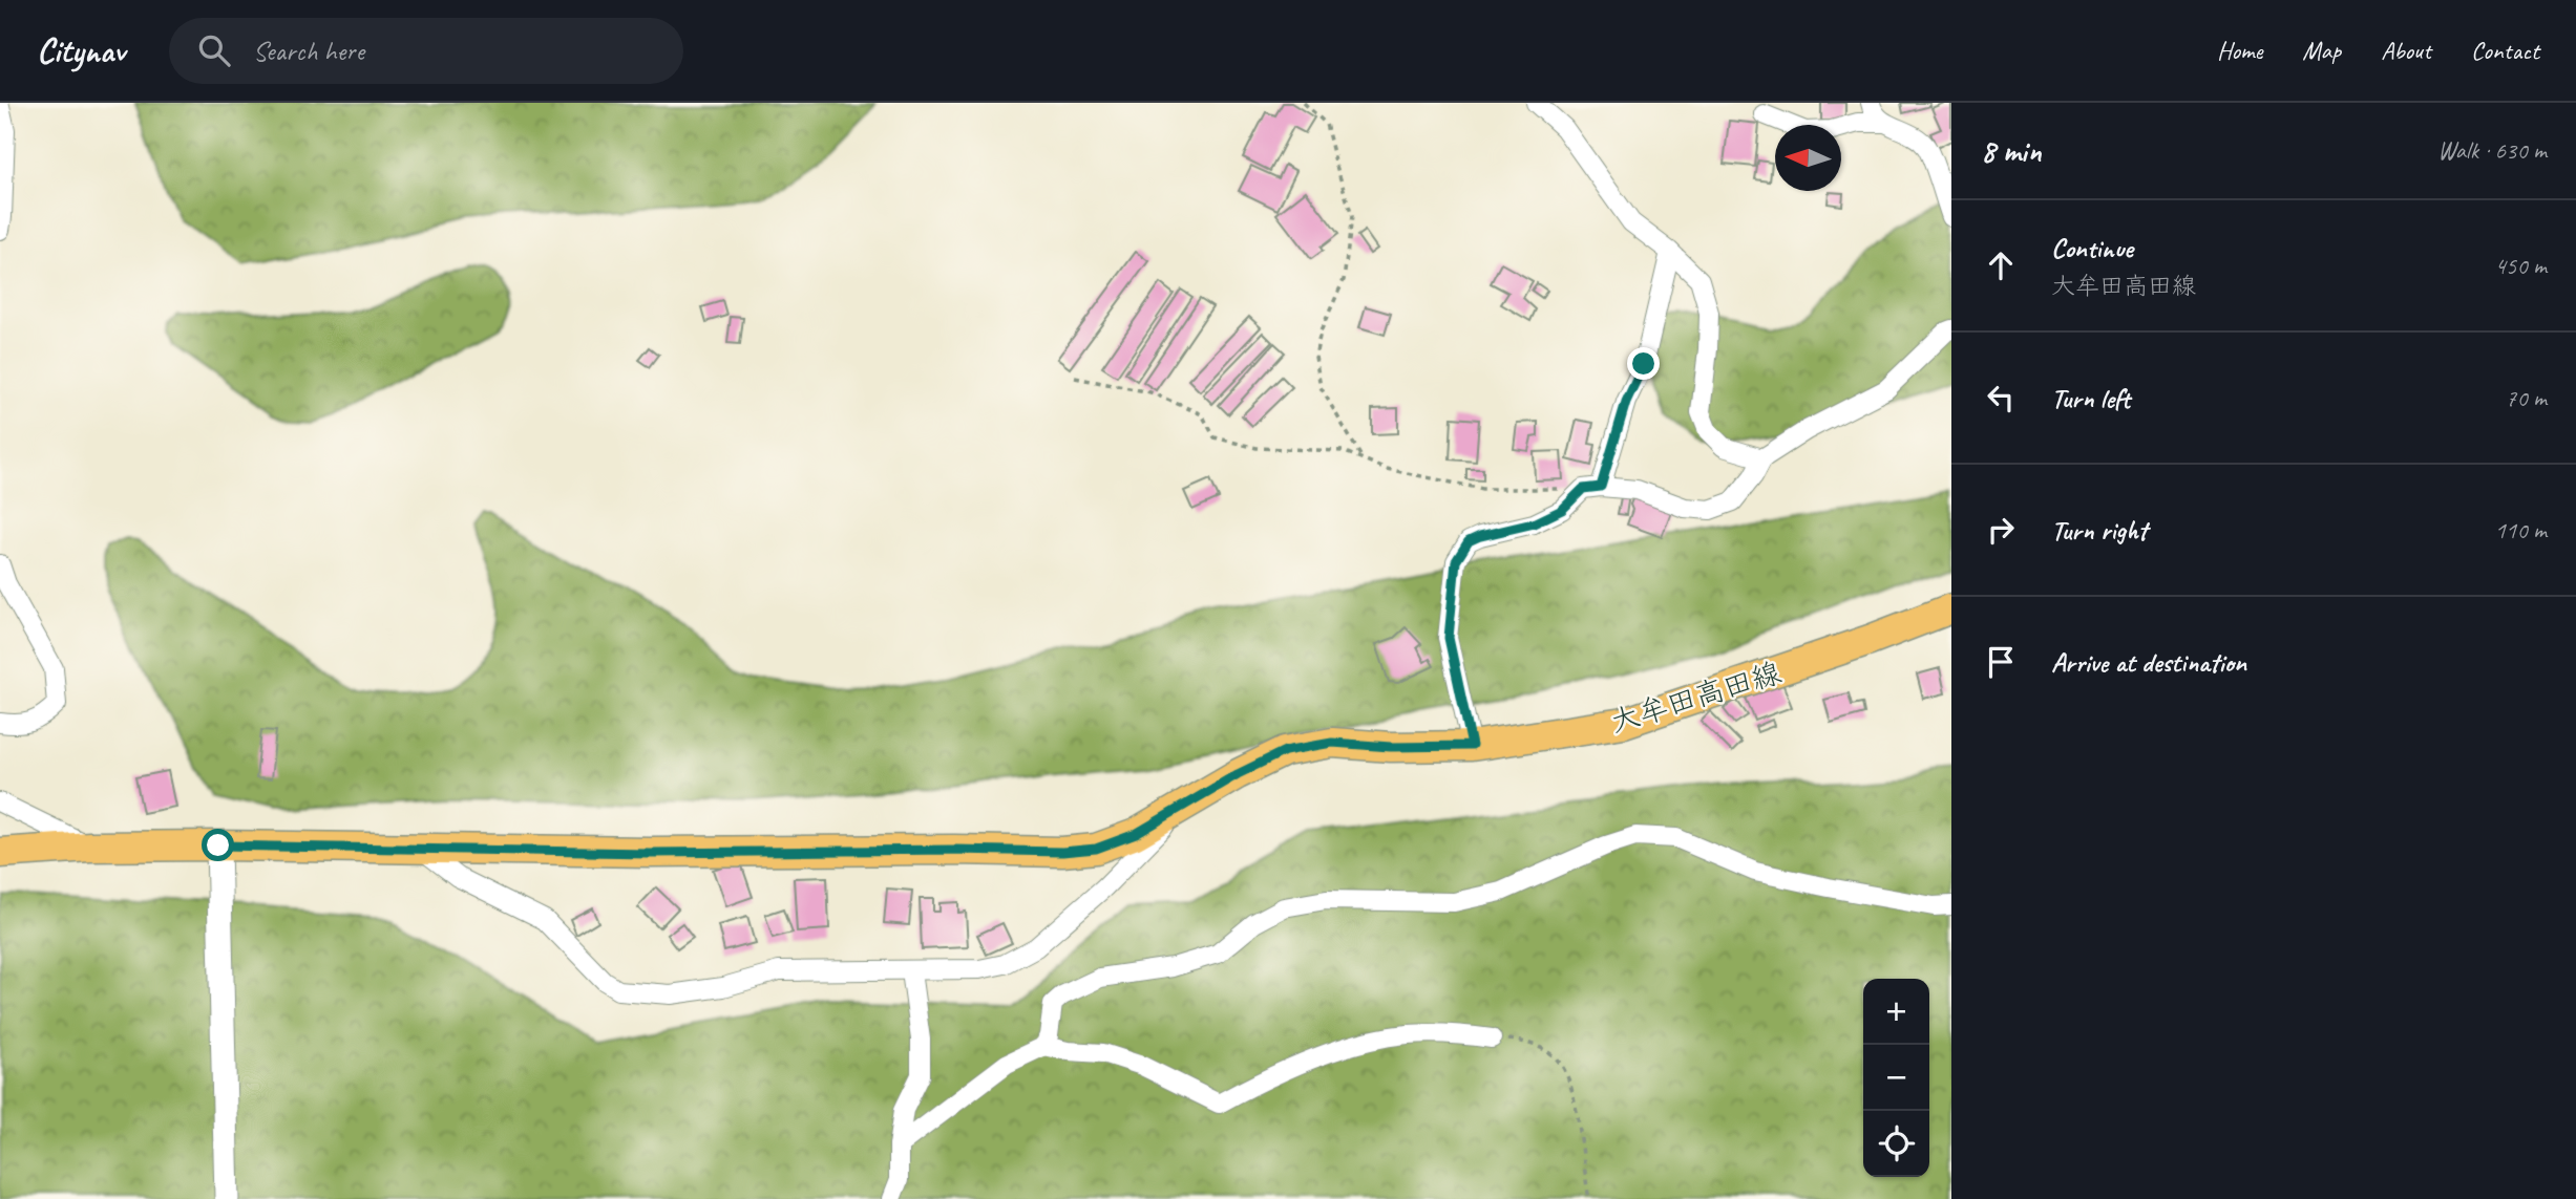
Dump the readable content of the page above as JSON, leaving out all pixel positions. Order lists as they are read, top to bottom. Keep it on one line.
{"streets":{"main road":["大牟田高田線"]},"north":"left","page":{"header":"Citynav","search":"Search here","nav":["Home","Map","About","Contact"],"heading":["8 min","Walk · 630 m"],"list":[["Continue","大牟田高田線","450 m"],["Turn left","70 m"],["Turn right","110 m"],"Arrive at destination"],"map_buttons":["+","−"]}}
